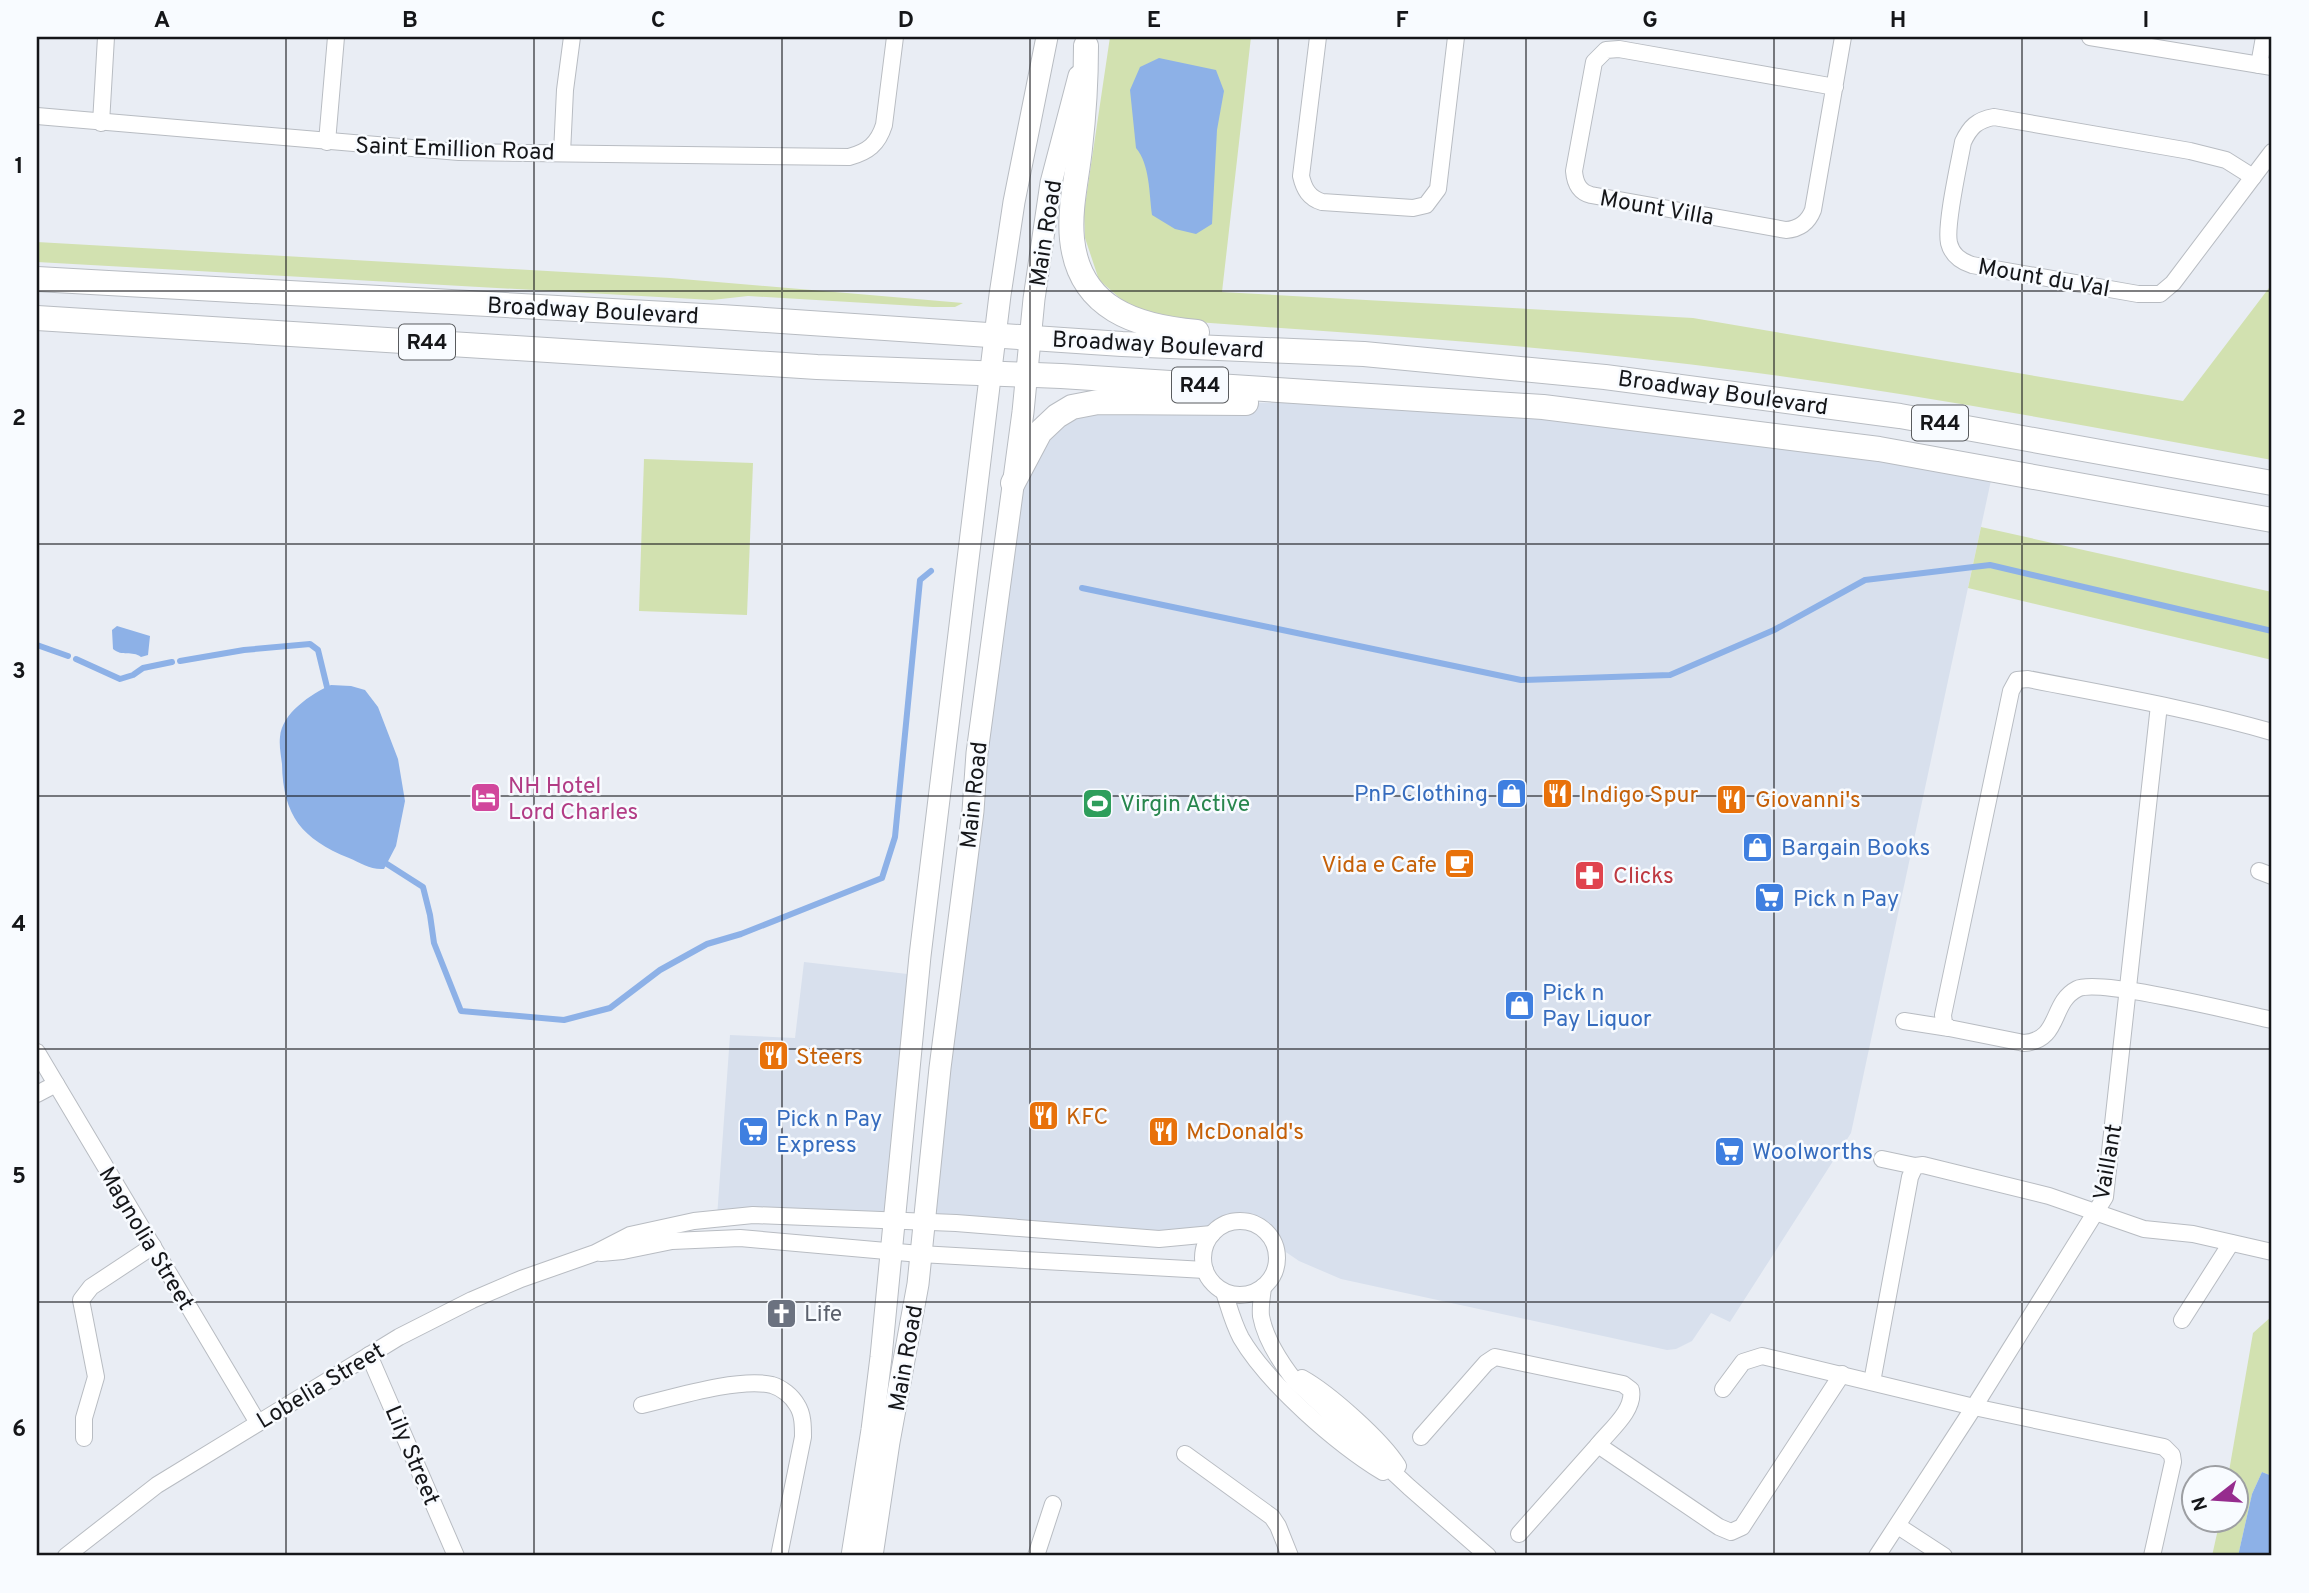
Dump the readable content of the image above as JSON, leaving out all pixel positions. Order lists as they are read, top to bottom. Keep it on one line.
{"streets":{"main road":["Main Road","Broadway Boulevard","R44"],"street":["Saint Emillion Road","Mount Villa","Mount du Val","Vaillant","Magnolia Street","Lobelia Street","Lily Street"]},"crossings":[["Main Road","Broadway Boulevard"],["Main Road","Lobelia Street"],["Magnolia Street","Lobelia Street"],["Lobelia Street","Lily Street"]],"places":{"shop":["PnP Clothing","Bargain Books","Pick n Pay Liquor"],"restaurant":["Indigo Spur","Giovanni's","Steers","KFC","McDonald's"],"hotel":["NH Hotel Lord Charles"],"sports":["Virgin Active"],"cafe":["Vida e Cafe"],"pharmacy":["Clicks"],"supermarket":["Pick n Pay","Pick n Pay Express","Woolworths"],"church":["Life"]},"north":"left","grid":{"columns":["A","B","C","D","E","F","G","H","I"],"rows":["1","2","3","4","5","6"]}}
